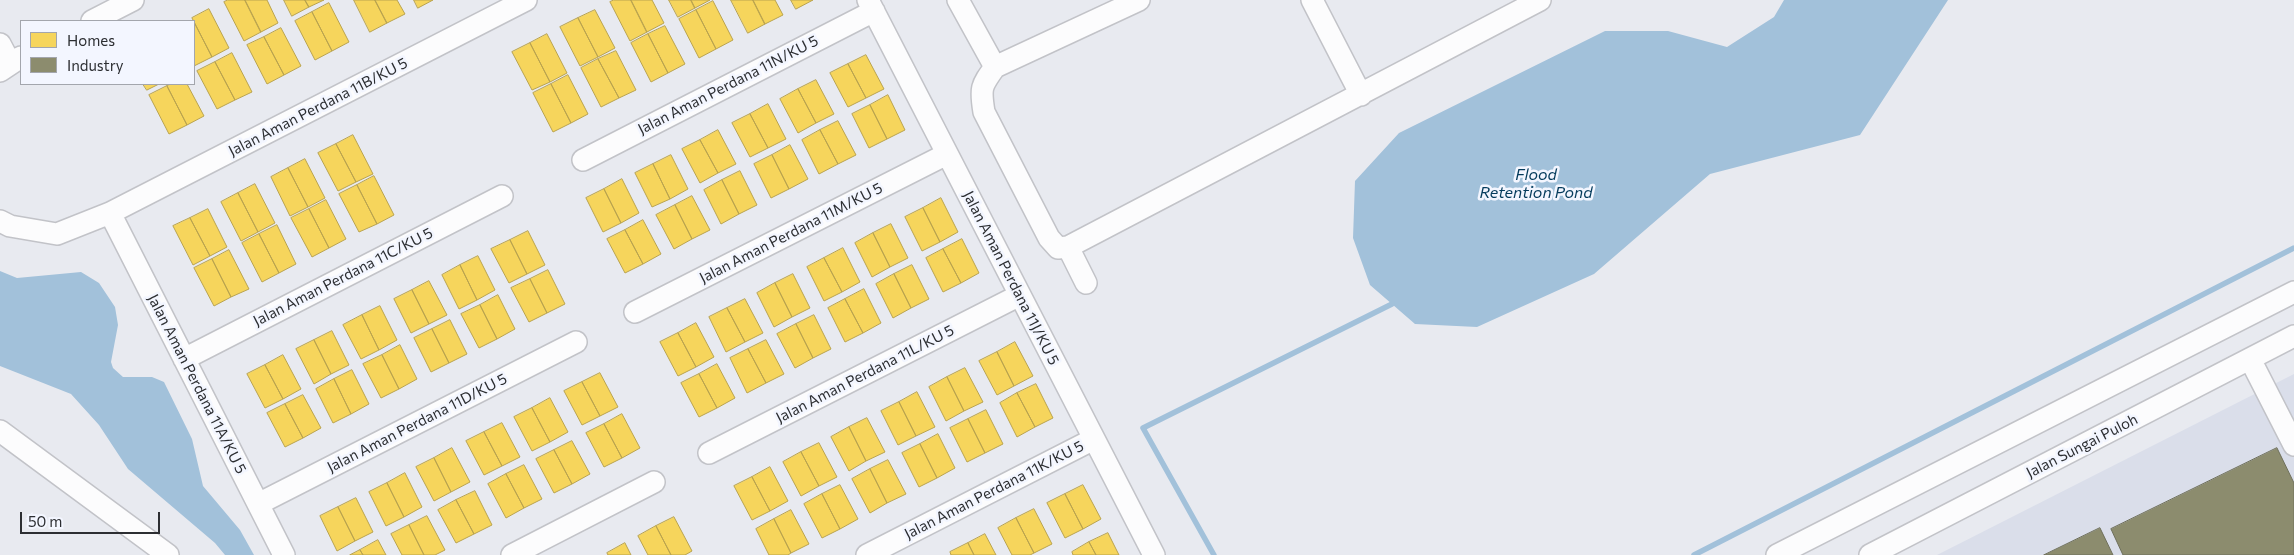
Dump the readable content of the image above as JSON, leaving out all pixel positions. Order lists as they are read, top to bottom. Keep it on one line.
{"streets":{"street":["Jalan Aman Perdana 11N/KU 5","Jalan Aman Perdana 11B/KU 5","Jalan Aman Perdana 11M/KU 5","Jalan Aman Perdana 11C/KU 5","Jalan Aman Perdana 11J/KU 5","Jalan Aman Perdana 11L/KU 5","Jalan Aman Perdana 11A/KU 5","Jalan Aman Perdana 11D/KU 5","Jalan Sungai Puloh","Jalan Aman Perdana 11K/KU 5"]},"crossings":[["Jalan Aman Perdana 11N/KU 5","Jalan Aman Perdana 11J/KU 5"],["Jalan Aman Perdana 11B/KU 5","Jalan Aman Perdana 11A/KU 5"],["Jalan Aman Perdana 11M/KU 5","Jalan Aman Perdana 11J/KU 5"],["Jalan Aman Perdana 11C/KU 5","Jalan Aman Perdana 11A/KU 5"],["Jalan Aman Perdana 11J/KU 5","Jalan Aman Perdana 11L/KU 5"],["Jalan Aman Perdana 11J/KU 5","Jalan Aman Perdana 11K/KU 5"],["Jalan Aman Perdana 11A/KU 5","Jalan Aman Perdana 11D/KU 5"]],"water":["Flood Retention Pond"],"legend":["Homes","Industry"],"scale_bar":"50 m"}
